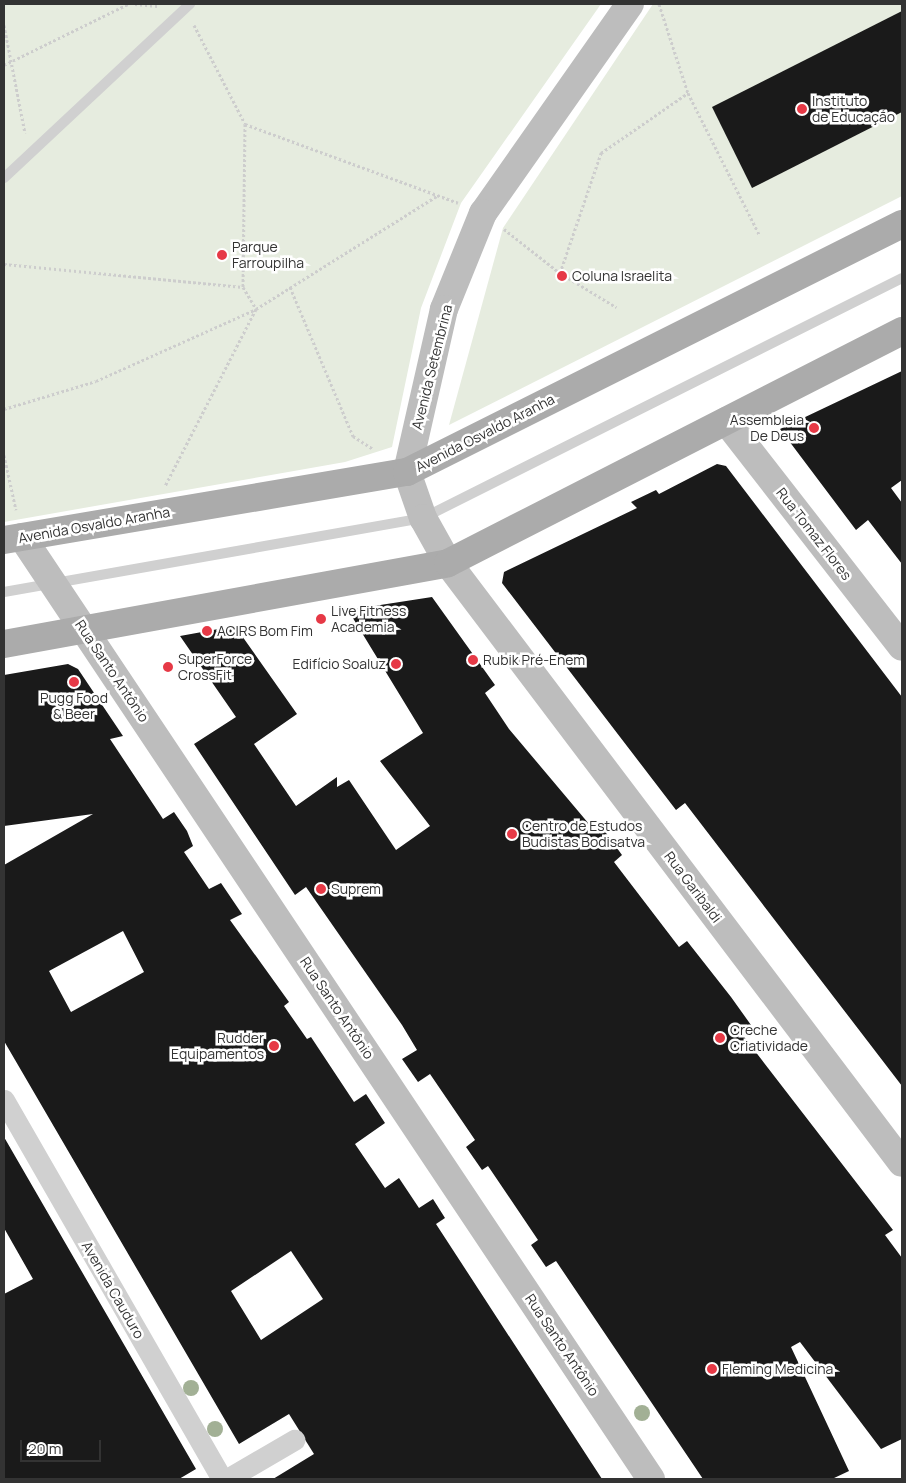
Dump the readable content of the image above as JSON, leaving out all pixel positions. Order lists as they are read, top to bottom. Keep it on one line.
{"streets":{"main road":["Avenida Osvaldo Aranha"],"street":["Avenida Setembrina","Rua Tomaz Flores","Rua Santo Antônio","Rua Garibaldi","Avenida Cauduro"]},"crossings":[["Avenida Setembrina","Avenida Osvaldo Aranha"],["Avenida Osvaldo Aranha","Rua Santo Antônio"]],"places":["Instituto de Educação","Parque Farroupilha","Coluna Israelita","Assembleia De Deus","Live Fitness Academia","ACIRS Bom Fim","Rubik Pré-Enem","Edifício Soaluz","SuperForce CrossFit","Pugg Food & Beer","Centro de Estudos Budistas Bodisatva","Suprem","Creche Criatividade","Rudder Equipamentos","Fleming Medicina"],"scale_bar":"20 m"}
